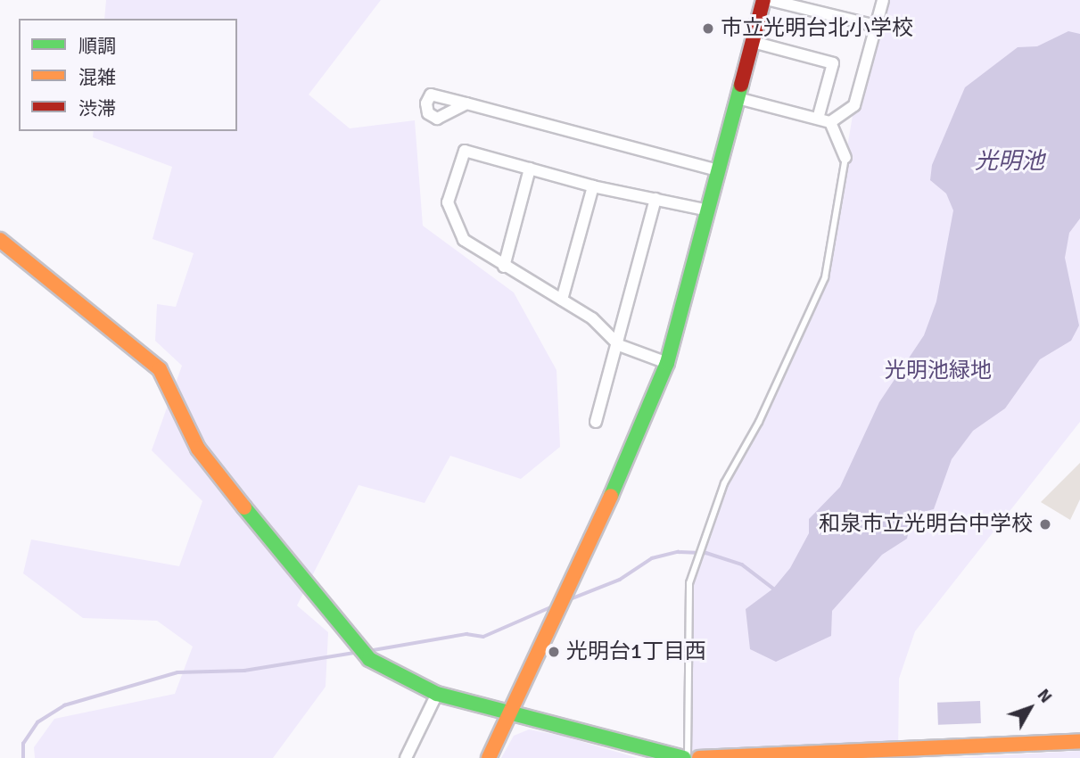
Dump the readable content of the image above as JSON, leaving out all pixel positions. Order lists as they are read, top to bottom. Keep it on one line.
{"water":["光明池"],"parks":["光明池緑地"],"places":["市立光明台北小学校","和泉市立光明台中学校","光明台1丁目西"],"legend":["順調","混雑","渋滞"],"north":"top right"}
